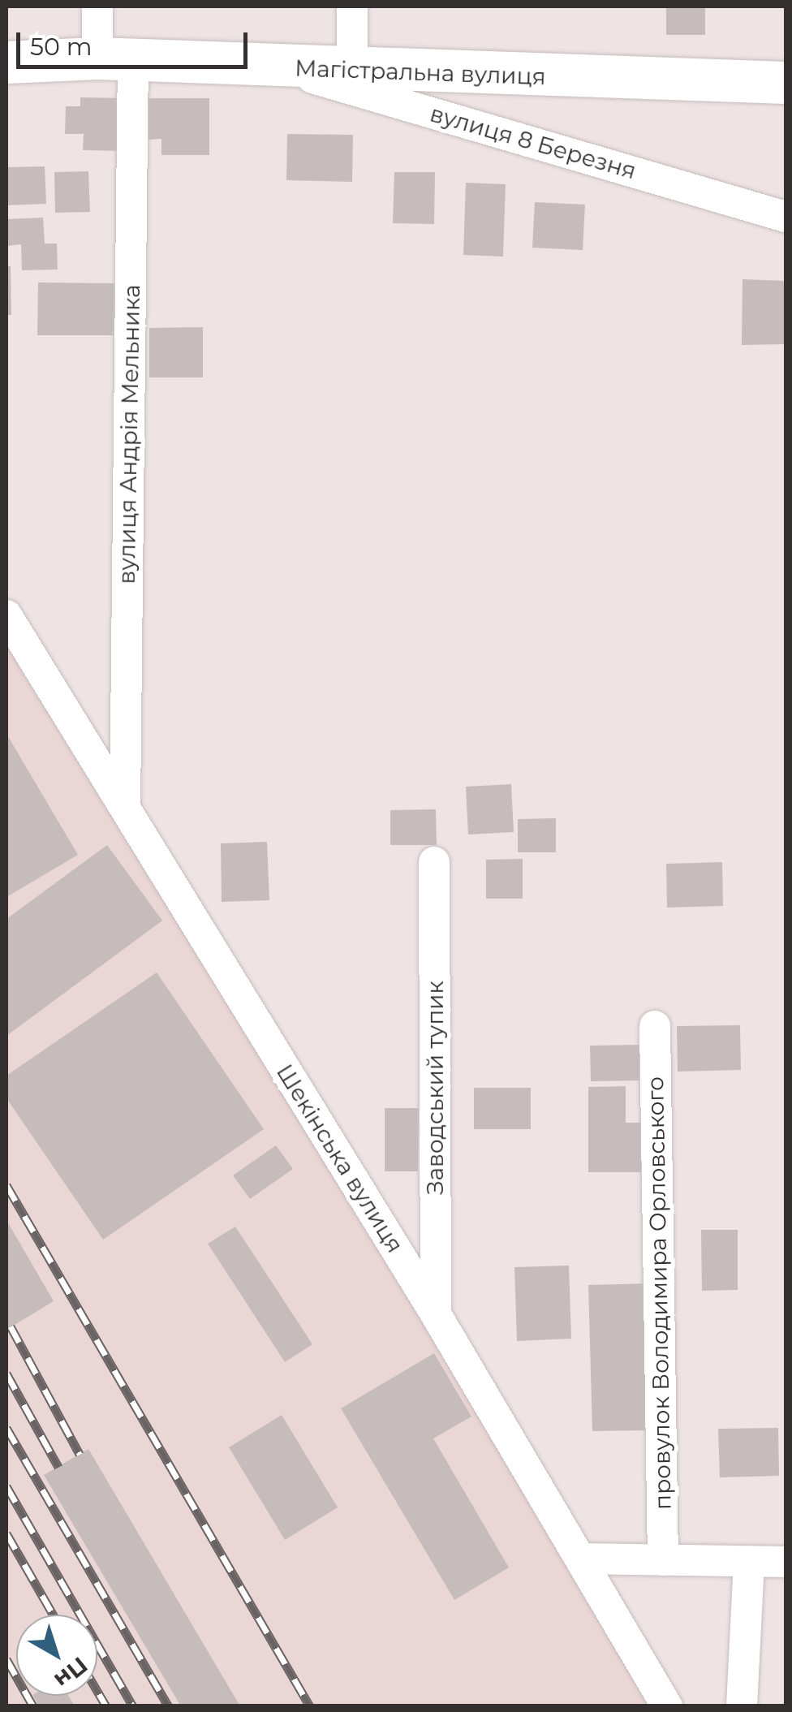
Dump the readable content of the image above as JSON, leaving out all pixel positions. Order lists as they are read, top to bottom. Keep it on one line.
{"streets":{"main road":["Магістральна вулиця"],"street":["вулиця 8 Березня","вулиця Андрія Мельника","Заводський тупик","Шекінська вулиця","провулок Володимира Орловського"]},"crossings":[["Магістральна вулиця","вулиця 8 Березня"],["Магістральна вулиця","вулиця Андрія Мельника"],["вулиця Андрія Мельника","Шекінська вулиця"],["Заводський тупик","Шекінська вулиця"]],"scale_bar":"50 m","north":"bottom right"}
